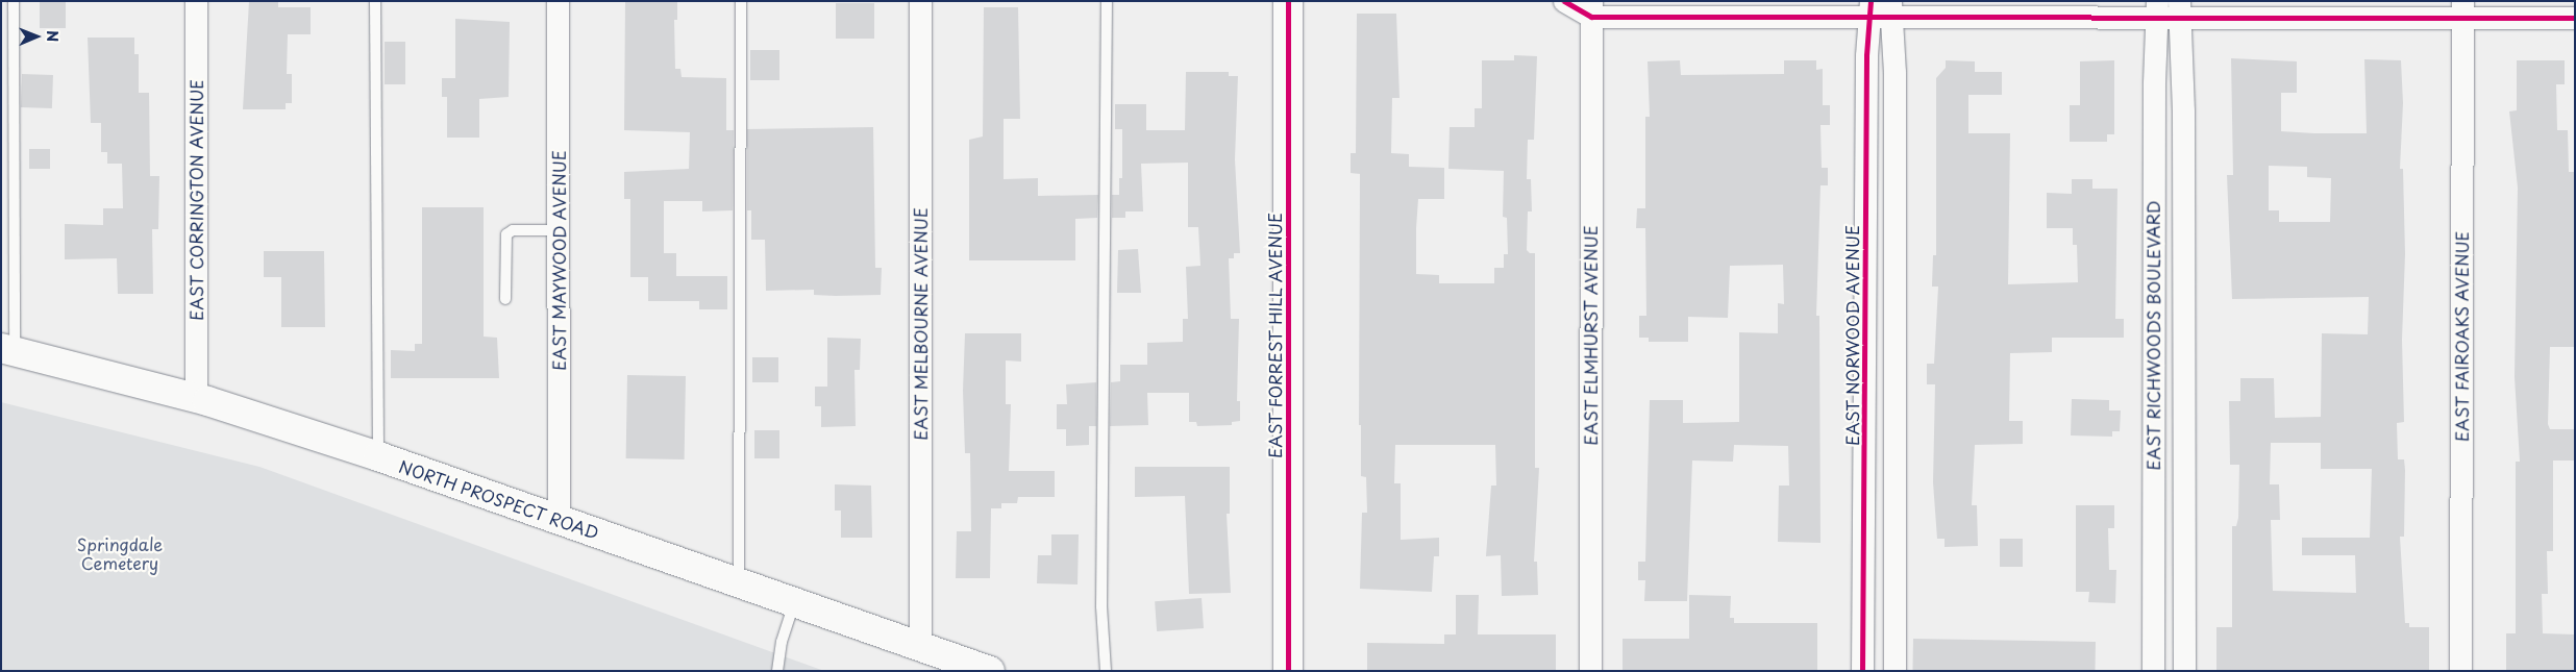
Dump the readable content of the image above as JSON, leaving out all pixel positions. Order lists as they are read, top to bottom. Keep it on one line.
{"streets":{"main road":["EAST FORREST HILL AVENUE","NORTH PROSPECT ROAD"],"street":["EAST CORRINGTON AVENUE","EAST MAYWOOD AVENUE","EAST MELBOURNE AVENUE","EAST ELMHURST AVENUE","EAST NORWOOD AVENUE","EAST RICHWOODS BOULEVARD","EAST FAIROAKS AVENUE"]},"crossings":[["EAST CORRINGTON AVENUE","NORTH PROSPECT ROAD"],["EAST MAYWOOD AVENUE","NORTH PROSPECT ROAD"],["EAST MELBOURNE AVENUE","NORTH PROSPECT ROAD"]],"parks":["Springdale Cemetery"],"north":"right"}
